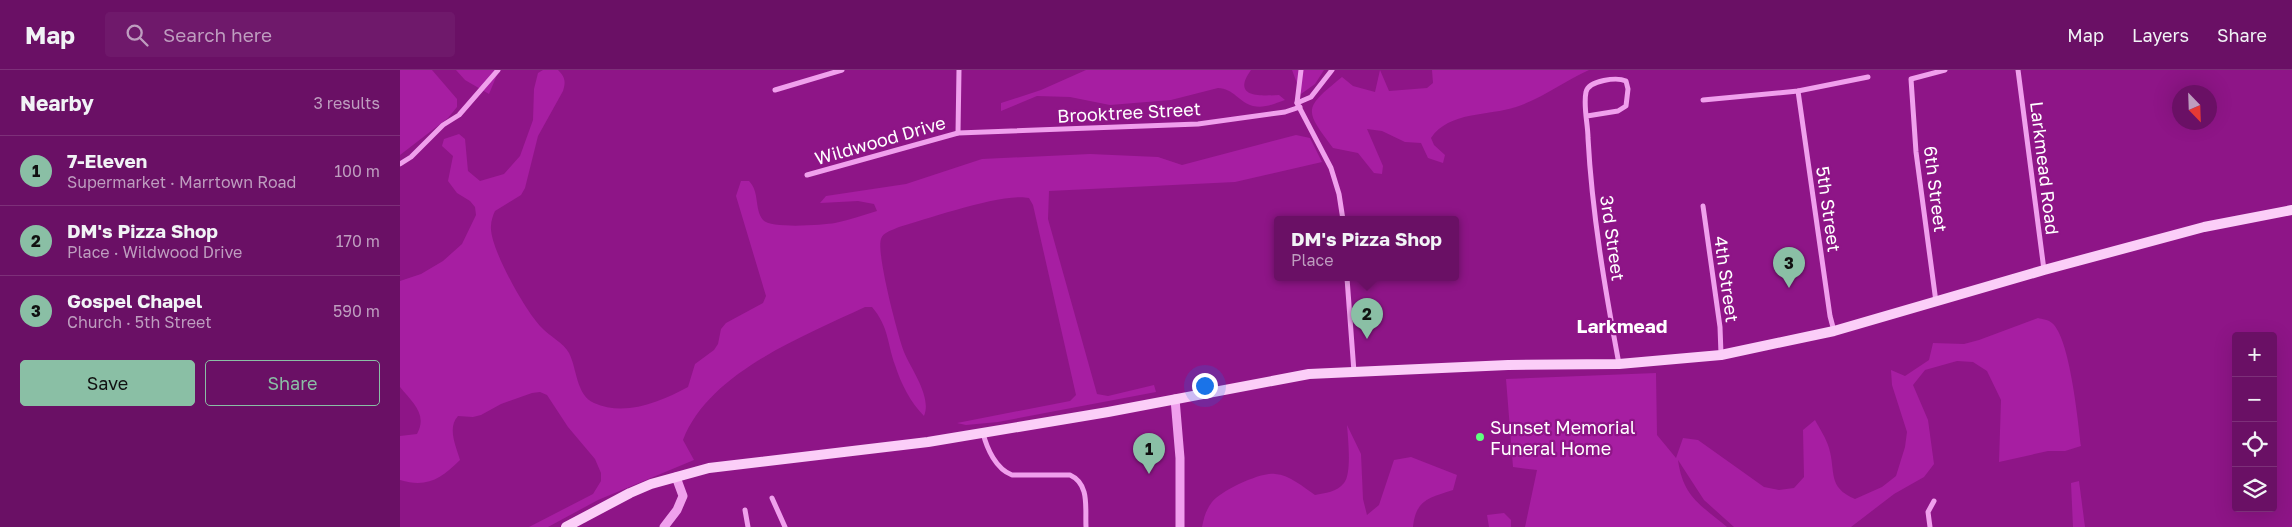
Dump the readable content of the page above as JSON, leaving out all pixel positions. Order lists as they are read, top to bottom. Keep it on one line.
{"streets":{"street":["Brooktree Street","Wildwood Drive","Larkmead Road","6th Street","5th Street","3rd Street","4th Street"]},"crossings":[["Brooktree Street","Wildwood Drive"]],"districts":["Larkmead"],"places":["Sunset Memorial Funeral Home"],"north":"bottom right","page":{"header":"Map","search":"Search here","nav":["Map","Layers","Share"],"heading":["Nearby","3 results"],"list":[{"mark":"1","name":"7-Eleven","note":"Supermarket · Marrtown Road","value":"100 m"},{"mark":"2","name":"DM's Pizza Shop","note":"Place · Wildwood Drive","value":"170 m"},{"mark":"3","name":"Gospel Chapel","note":"Church · 5th Street","value":"590 m"}],"popup":["DM's Pizza Shop","Place"],"pins":["3","2","1"],"map_buttons":["+","−"],"buttons":["Save","Share"]}}
